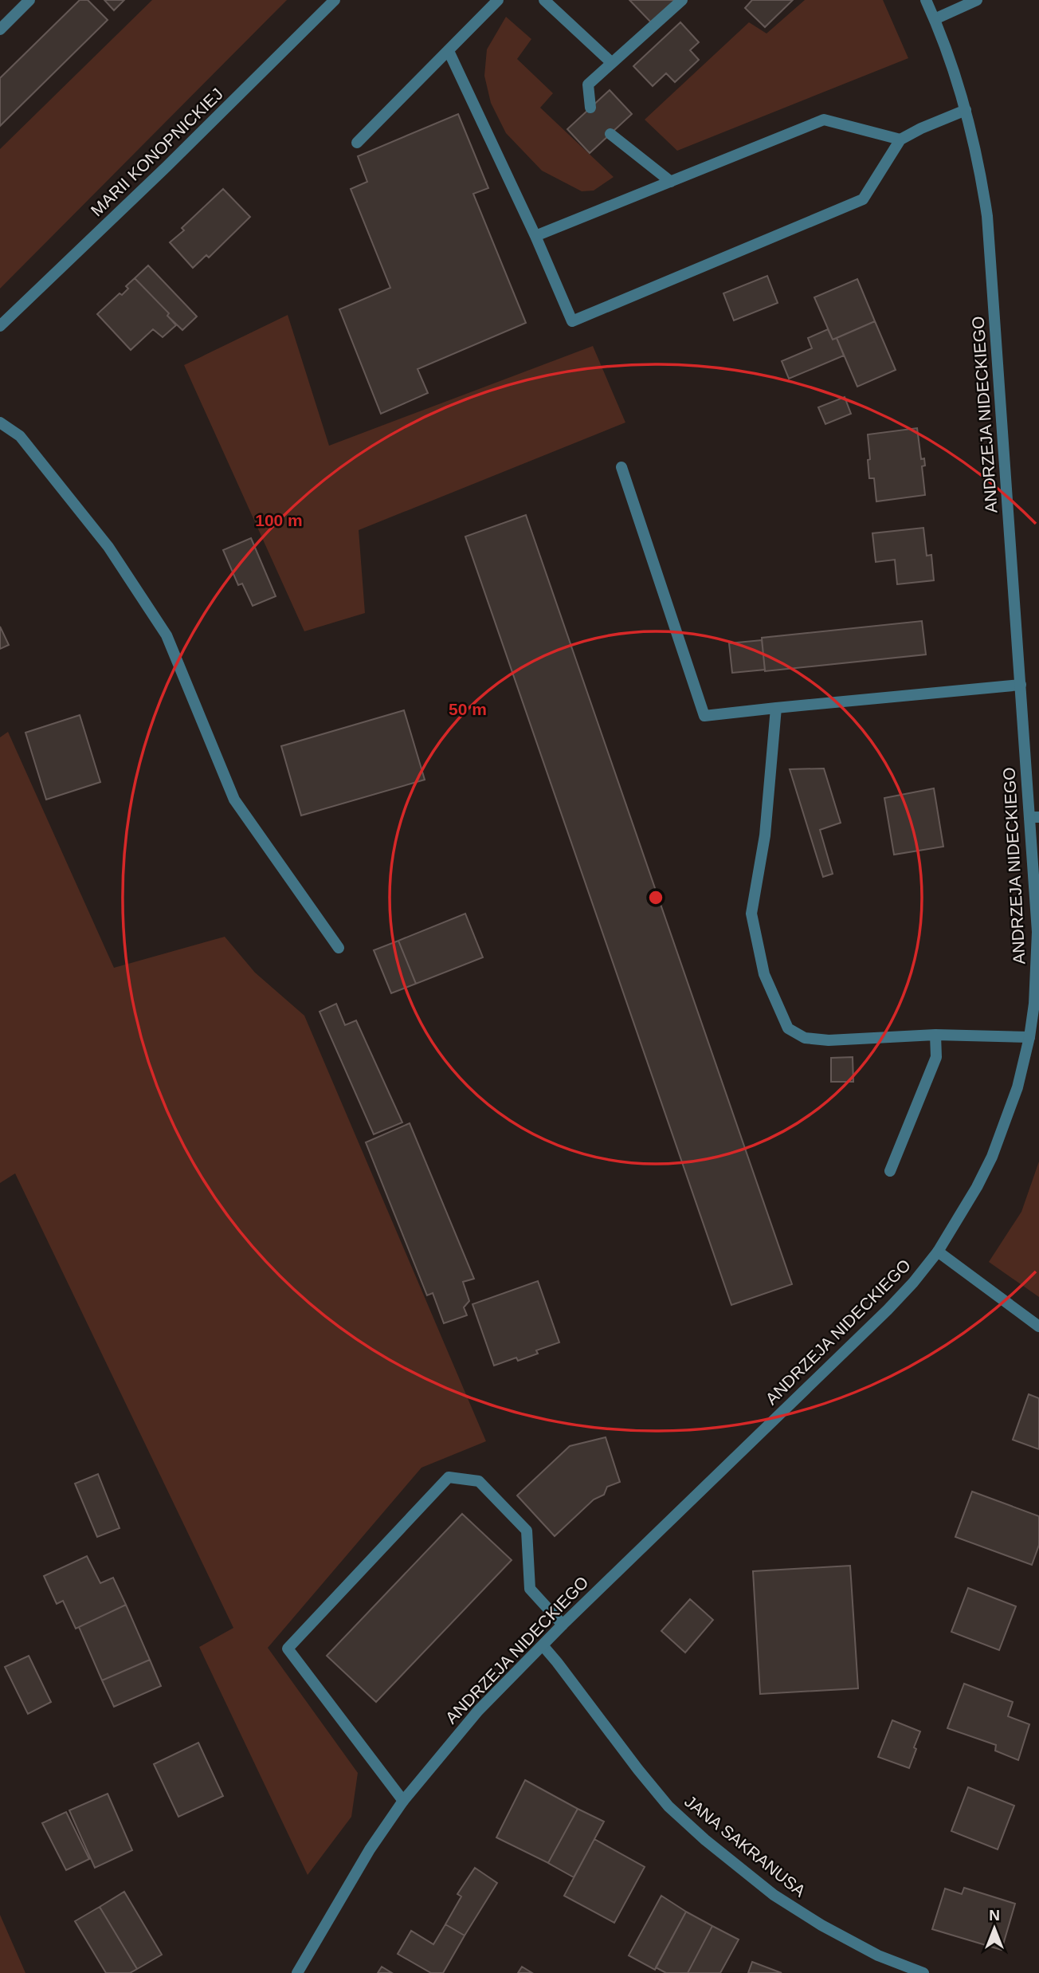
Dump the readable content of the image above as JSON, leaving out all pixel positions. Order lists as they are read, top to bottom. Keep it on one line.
{"streets":{"street":["MARII KONOPNICKIEJ","ANDRZEJA NIDECKIEGO","JANA SAKRANUSA"]},"crossings":[["ANDRZEJA NIDECKIEGO","JANA SAKRANUSA"]],"north":"top","rings":["100 m","50 m"]}
